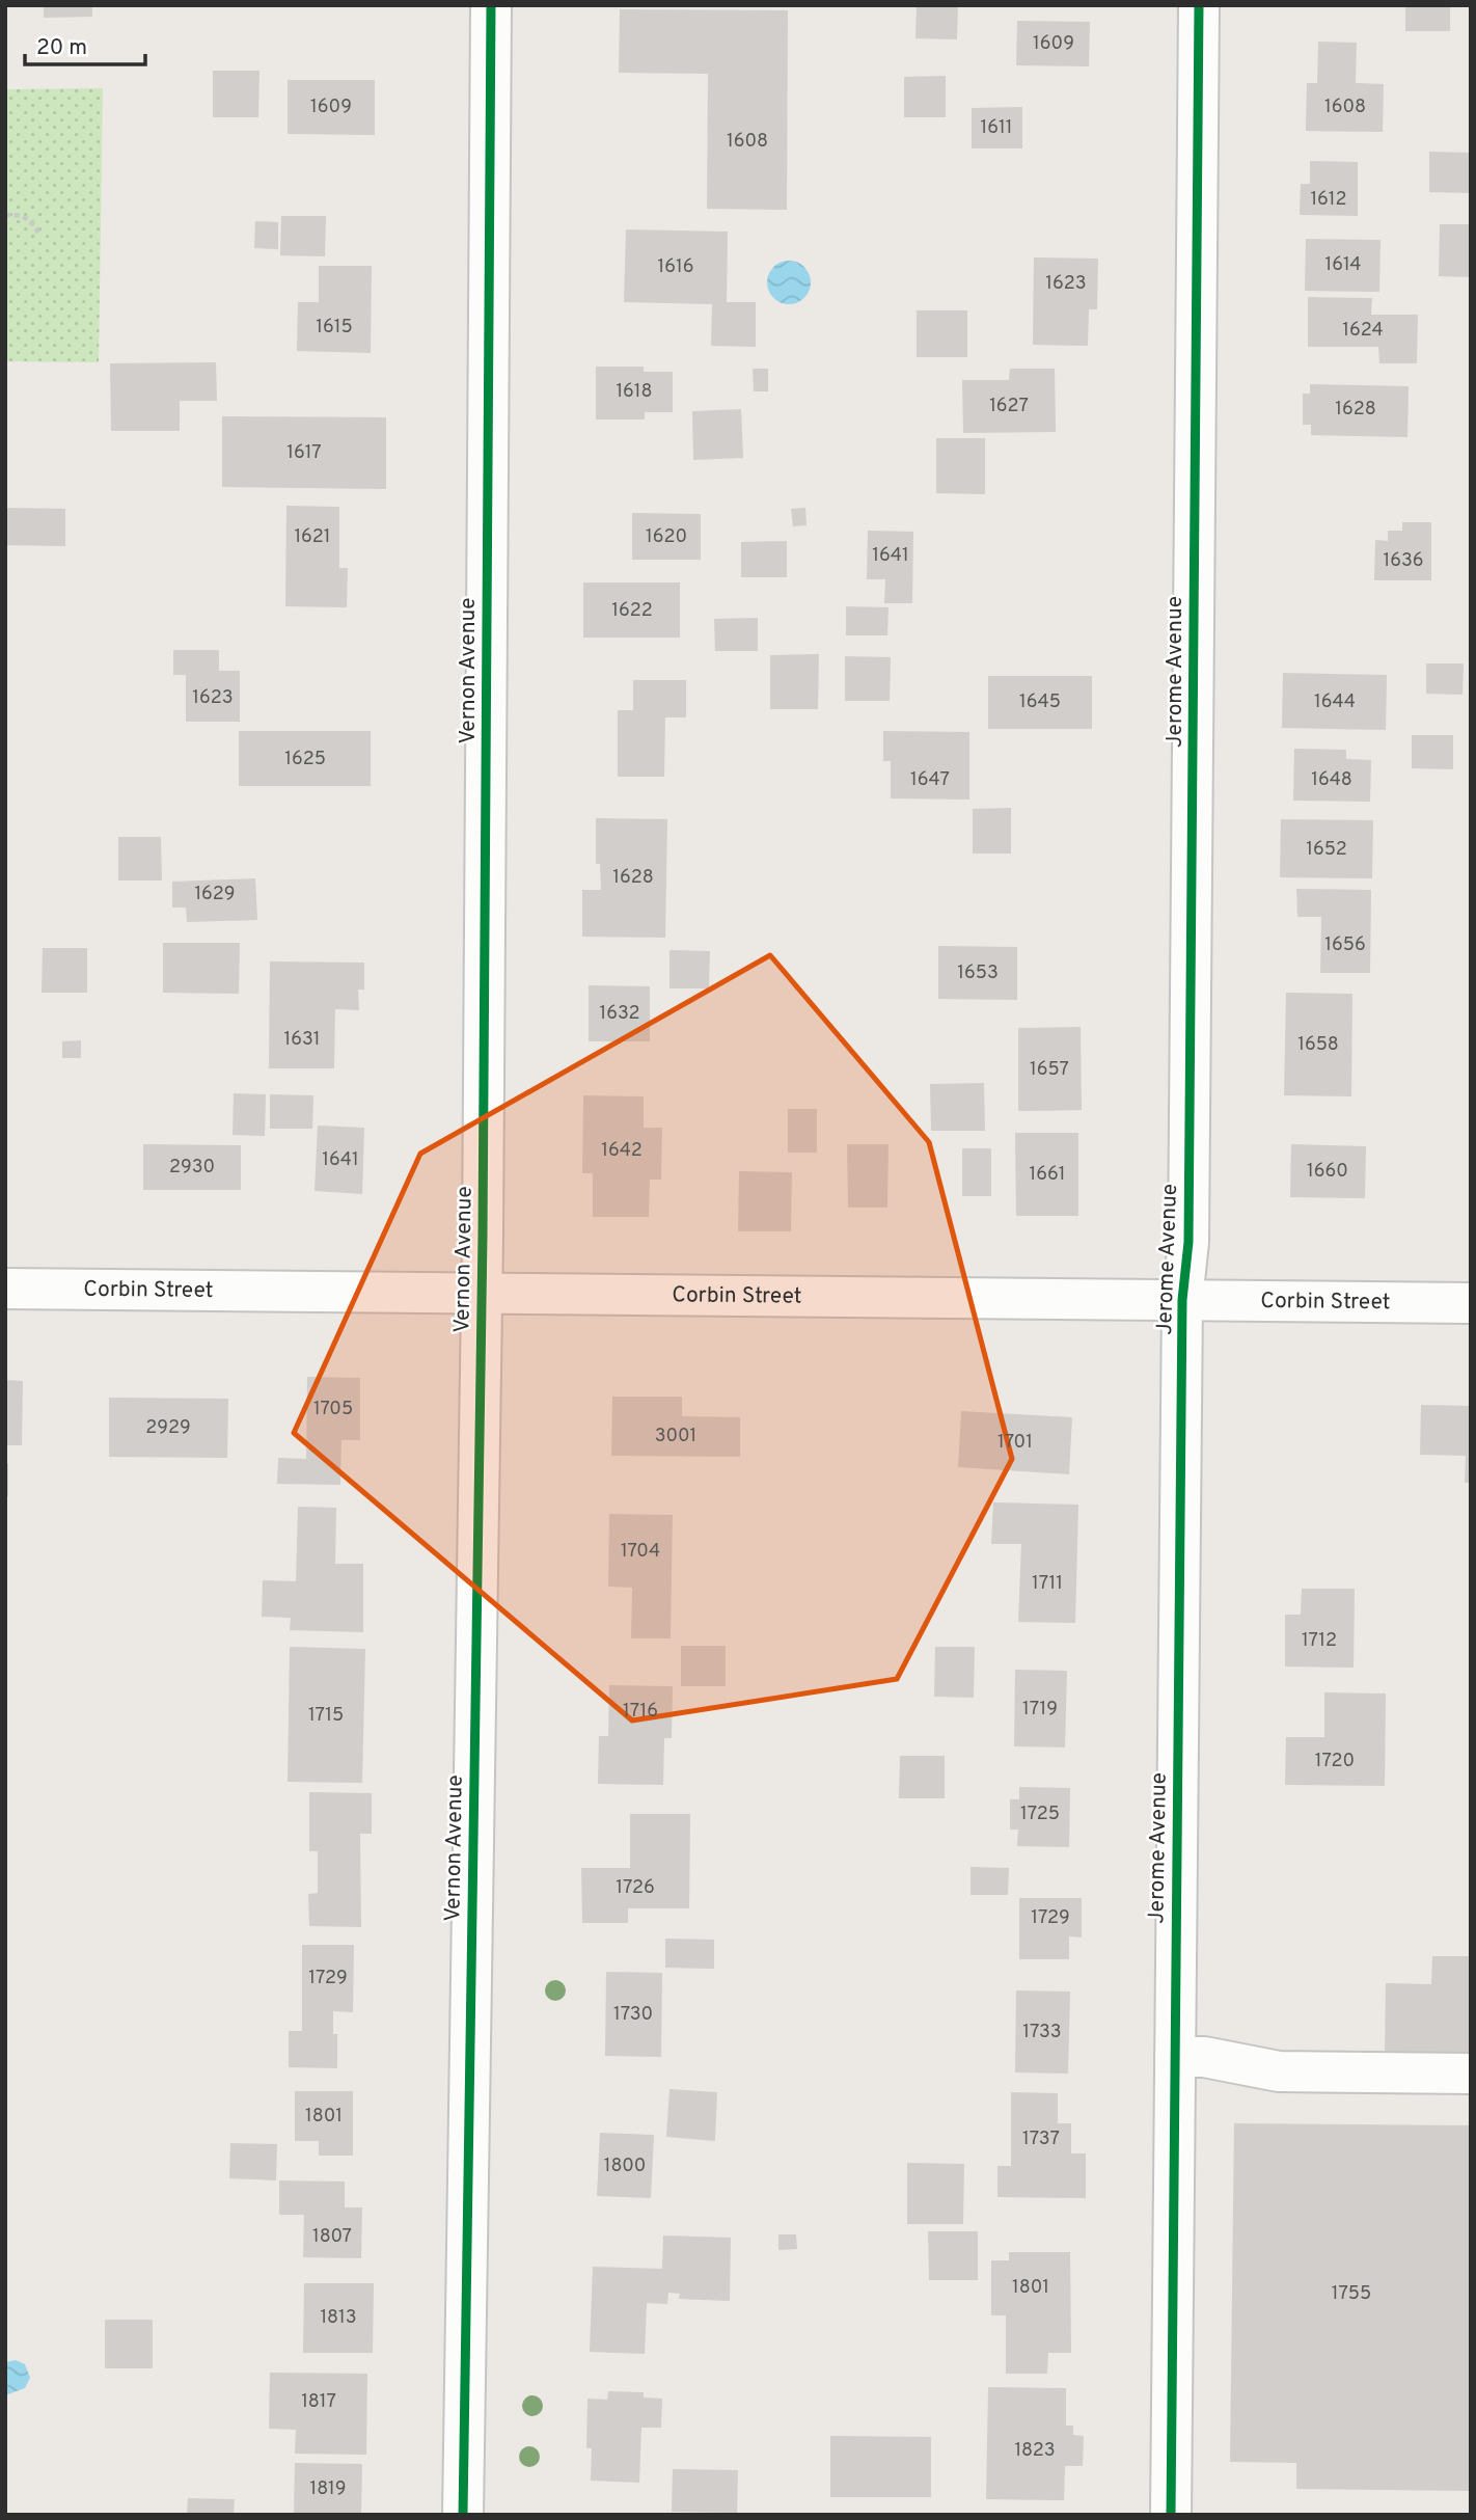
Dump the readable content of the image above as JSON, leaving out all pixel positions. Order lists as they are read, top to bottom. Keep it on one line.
{"streets":{"street":["Vernon Avenue","Jerome Avenue","Corbin Street"]},"crossings":[["Vernon Avenue","Corbin Street"],["Jerome Avenue","Corbin Street"]],"house_numbers":["1609","1609","1608","1611","1608","1612","1614","1616","1623","1615","1624","1618","1627","1628","1617","1621","1620","1641","1636","1622","1623","1645","1644","1625","1647","1648","1652","1628","1629","1656","1653","1632","1631","1658","1657","1642","1641","2930","1660","1661","1705","2929","3001","1701","1704","1711","1712","1719","1716","1715","1720","1725","1726","1729","1729","1730","1733","1801","1737","1800","1807","1801","1755","1813","1817","1823","1819"],"scale_bar":"20 m"}
